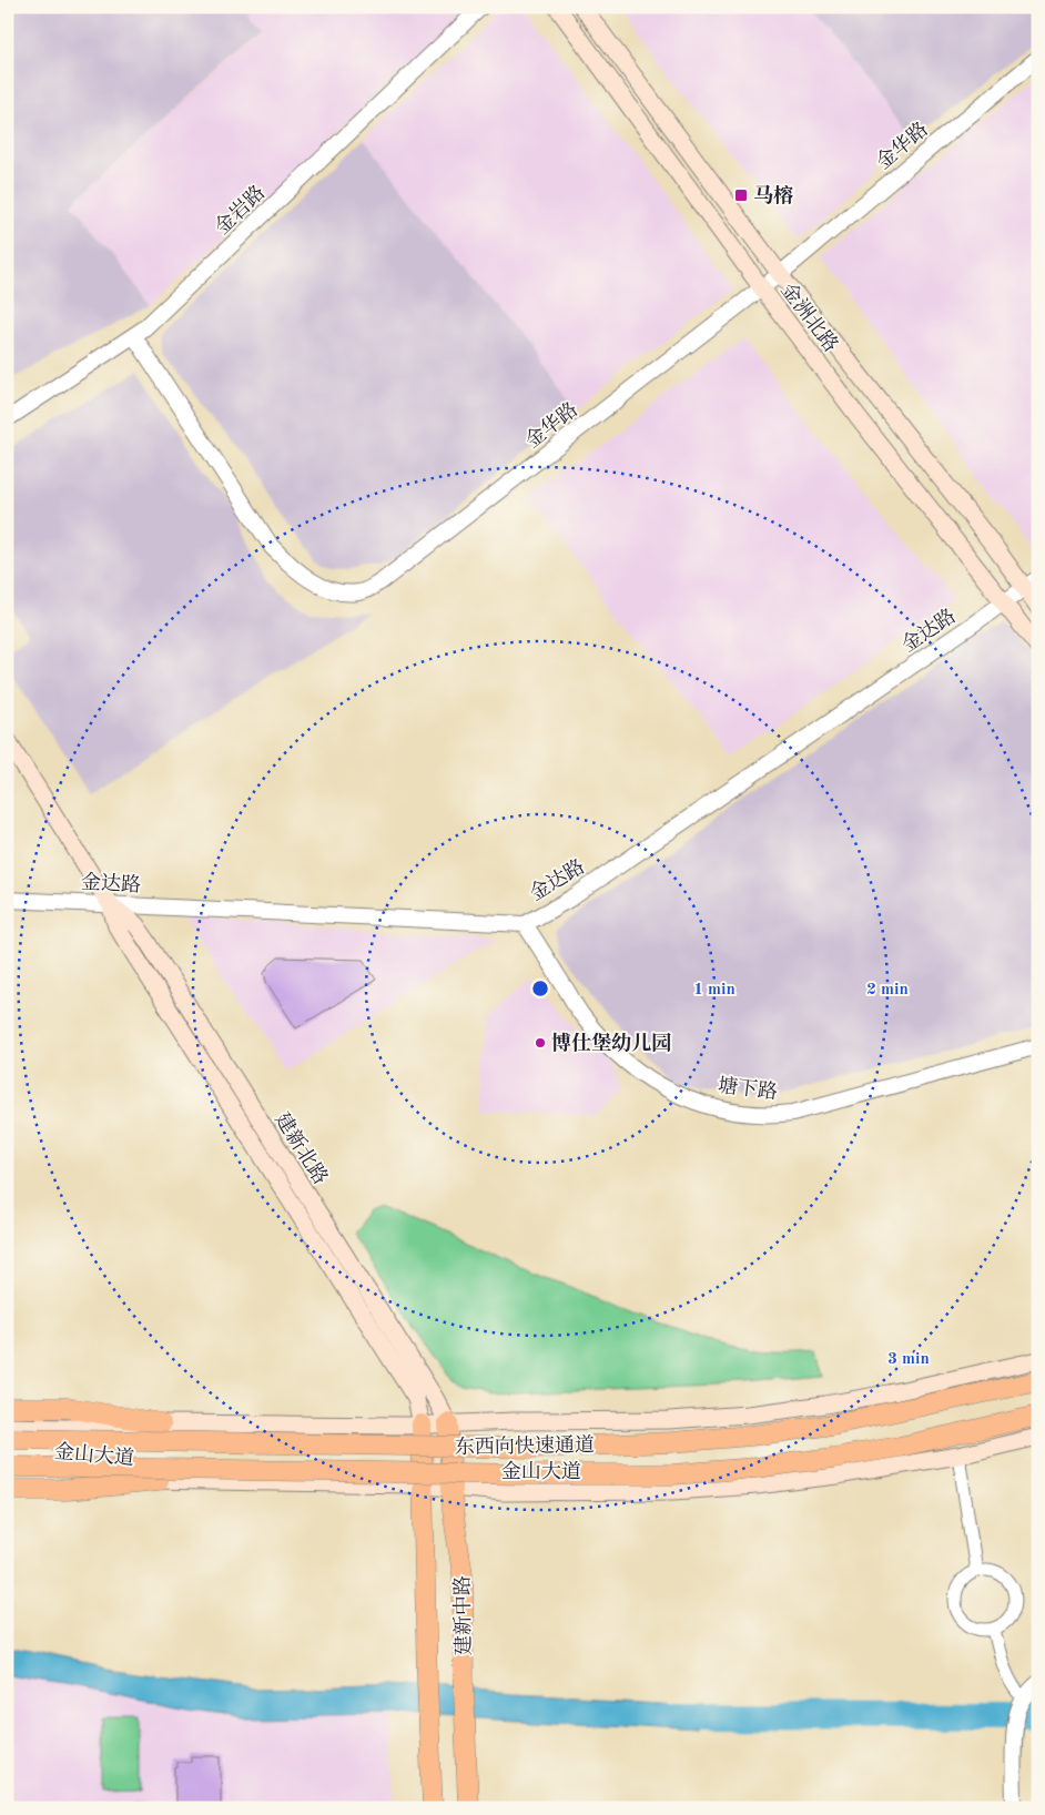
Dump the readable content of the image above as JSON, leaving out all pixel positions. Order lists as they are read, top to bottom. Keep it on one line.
{"streets":{"main road":["金洲北路","建新北路","东西向快速通道","金山大道","建新中路"],"street":["金华路","金岩路","金达路","塘下路"]},"crossings":[["金华路","金岩路"],["金华路","金洲北路"],["金洲北路","金达路"],["金达路","塘下路"],["金达路","建新北路"],["建新北路","金山大道"],["建新北路","建新中路"],["金山大道","建新中路"]],"places":{"transit":["马榕"],"other":["博仕堡幼儿园"]},"rings":["1 min","2 min","3 min"]}
